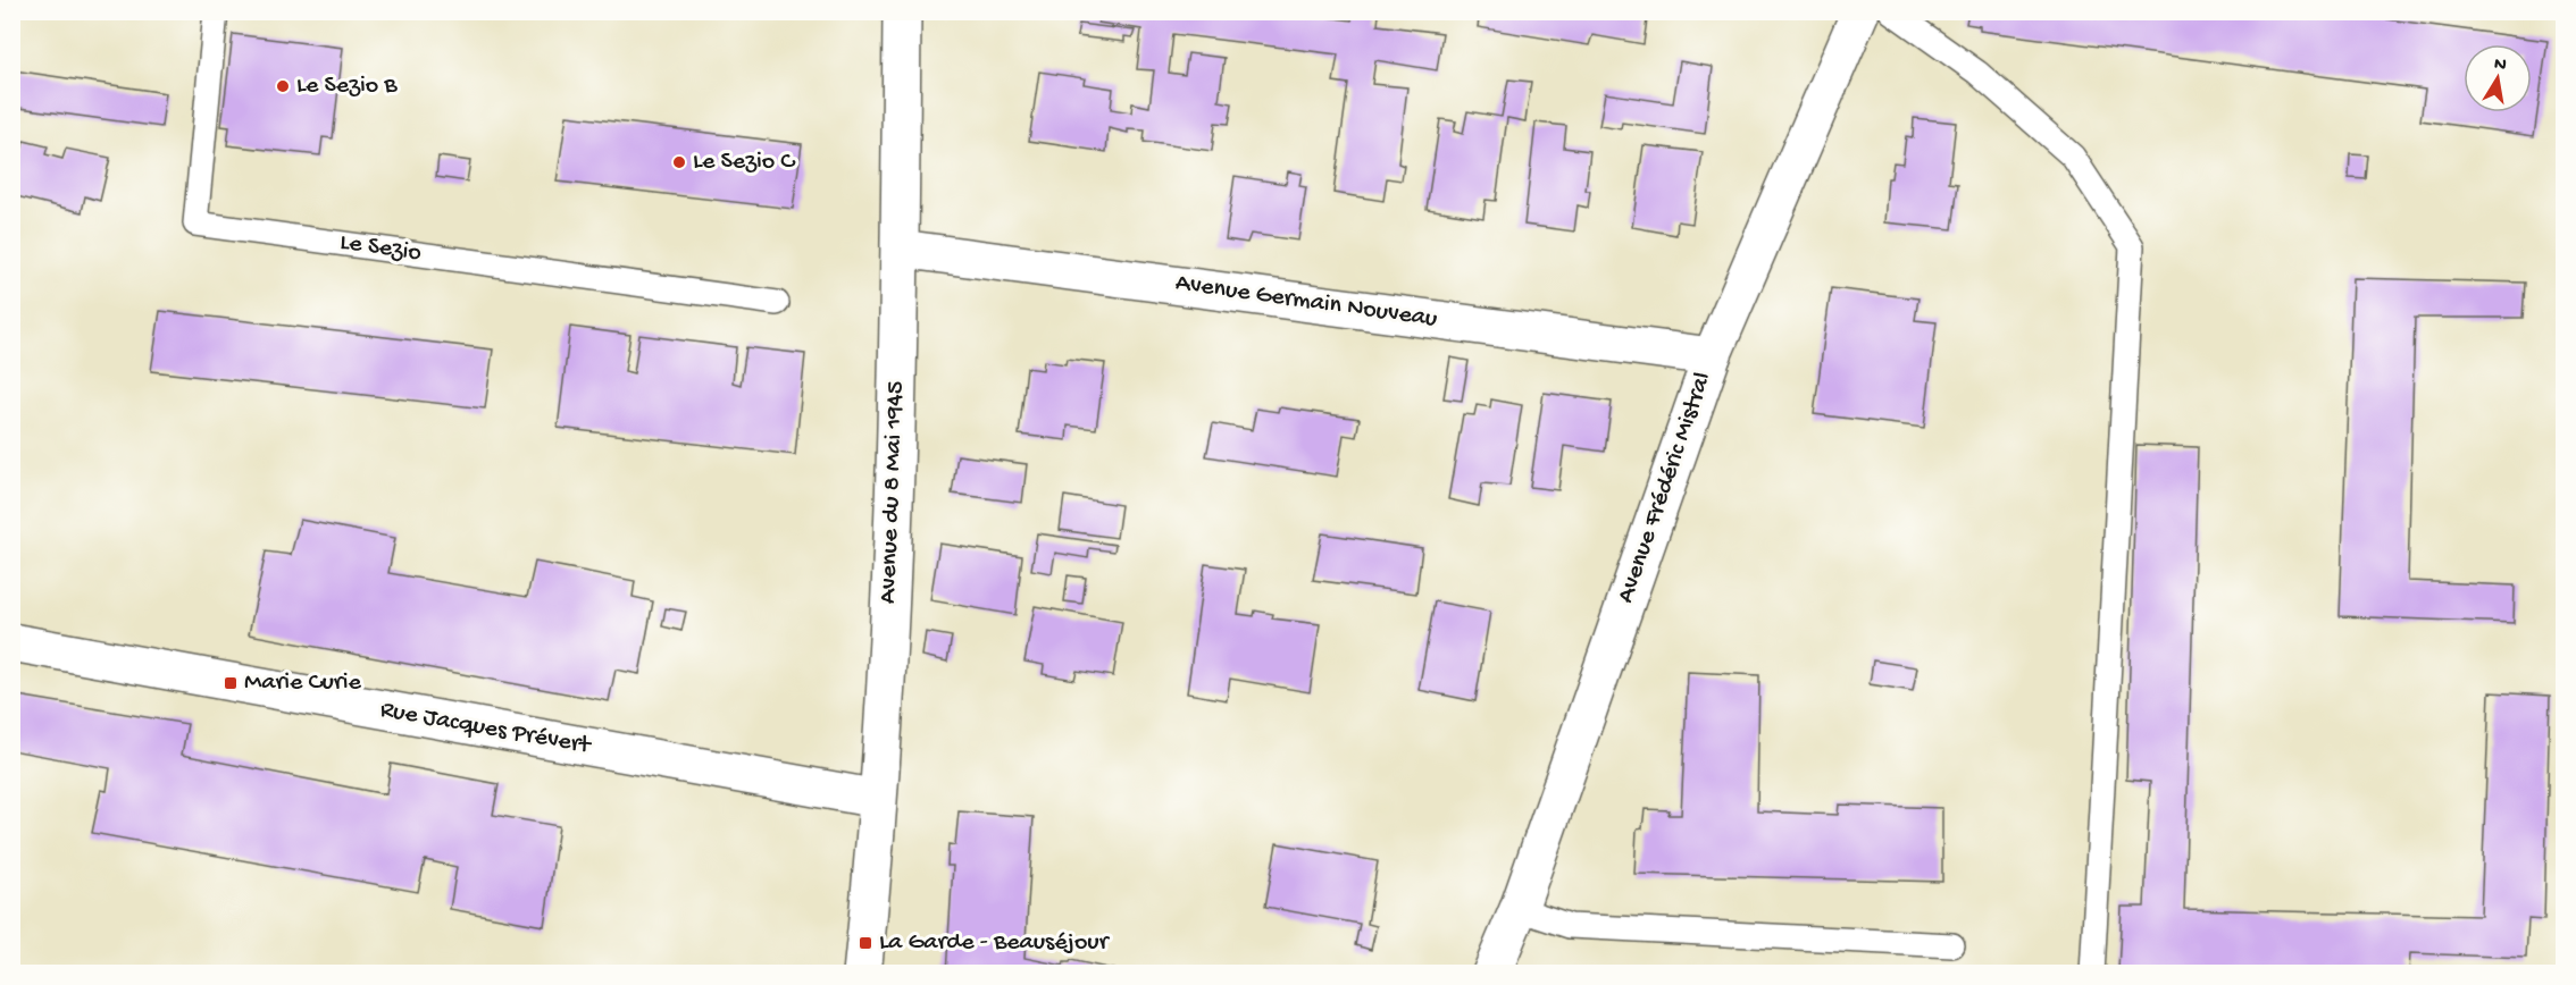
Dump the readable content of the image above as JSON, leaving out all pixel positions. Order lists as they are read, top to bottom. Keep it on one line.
{"streets":{"street":["Avenue Germain Nouveau","Avenue Frédéric Mistral","Avenue du 8 Mai 1945","Rue Jacques Prévert"],"lane":["Le Sezio"]},"crossings":[["Avenue Germain Nouveau","Avenue Frédéric Mistral"],["Avenue Germain Nouveau","Avenue du 8 Mai 1945"],["Avenue du 8 Mai 1945","Rue Jacques Prévert"]],"places":{"other":["Le Sezio B","Le Sezio C"],"transit":["Marie Curie","La Garde - Beauséjour"]},"north":"top"}
